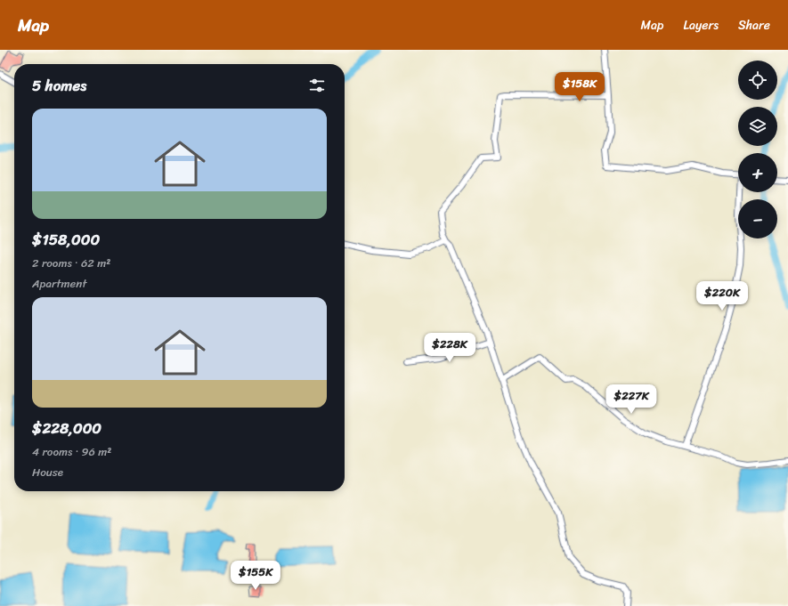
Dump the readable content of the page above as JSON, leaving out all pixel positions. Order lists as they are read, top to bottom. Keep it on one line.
{"page":{"header":"Map","nav":["Map","Layers","Share"],"map_buttons":["+","−"],"heading":"5 homes","price":["$158K","$220K","$228K","$227K","$155K"],"list":[{"name":"$158,000","note":"2 rooms · 62 m² · Apartment"},{"name":"$228,000","note":"4 rooms · 96 m² · House"}]}}
